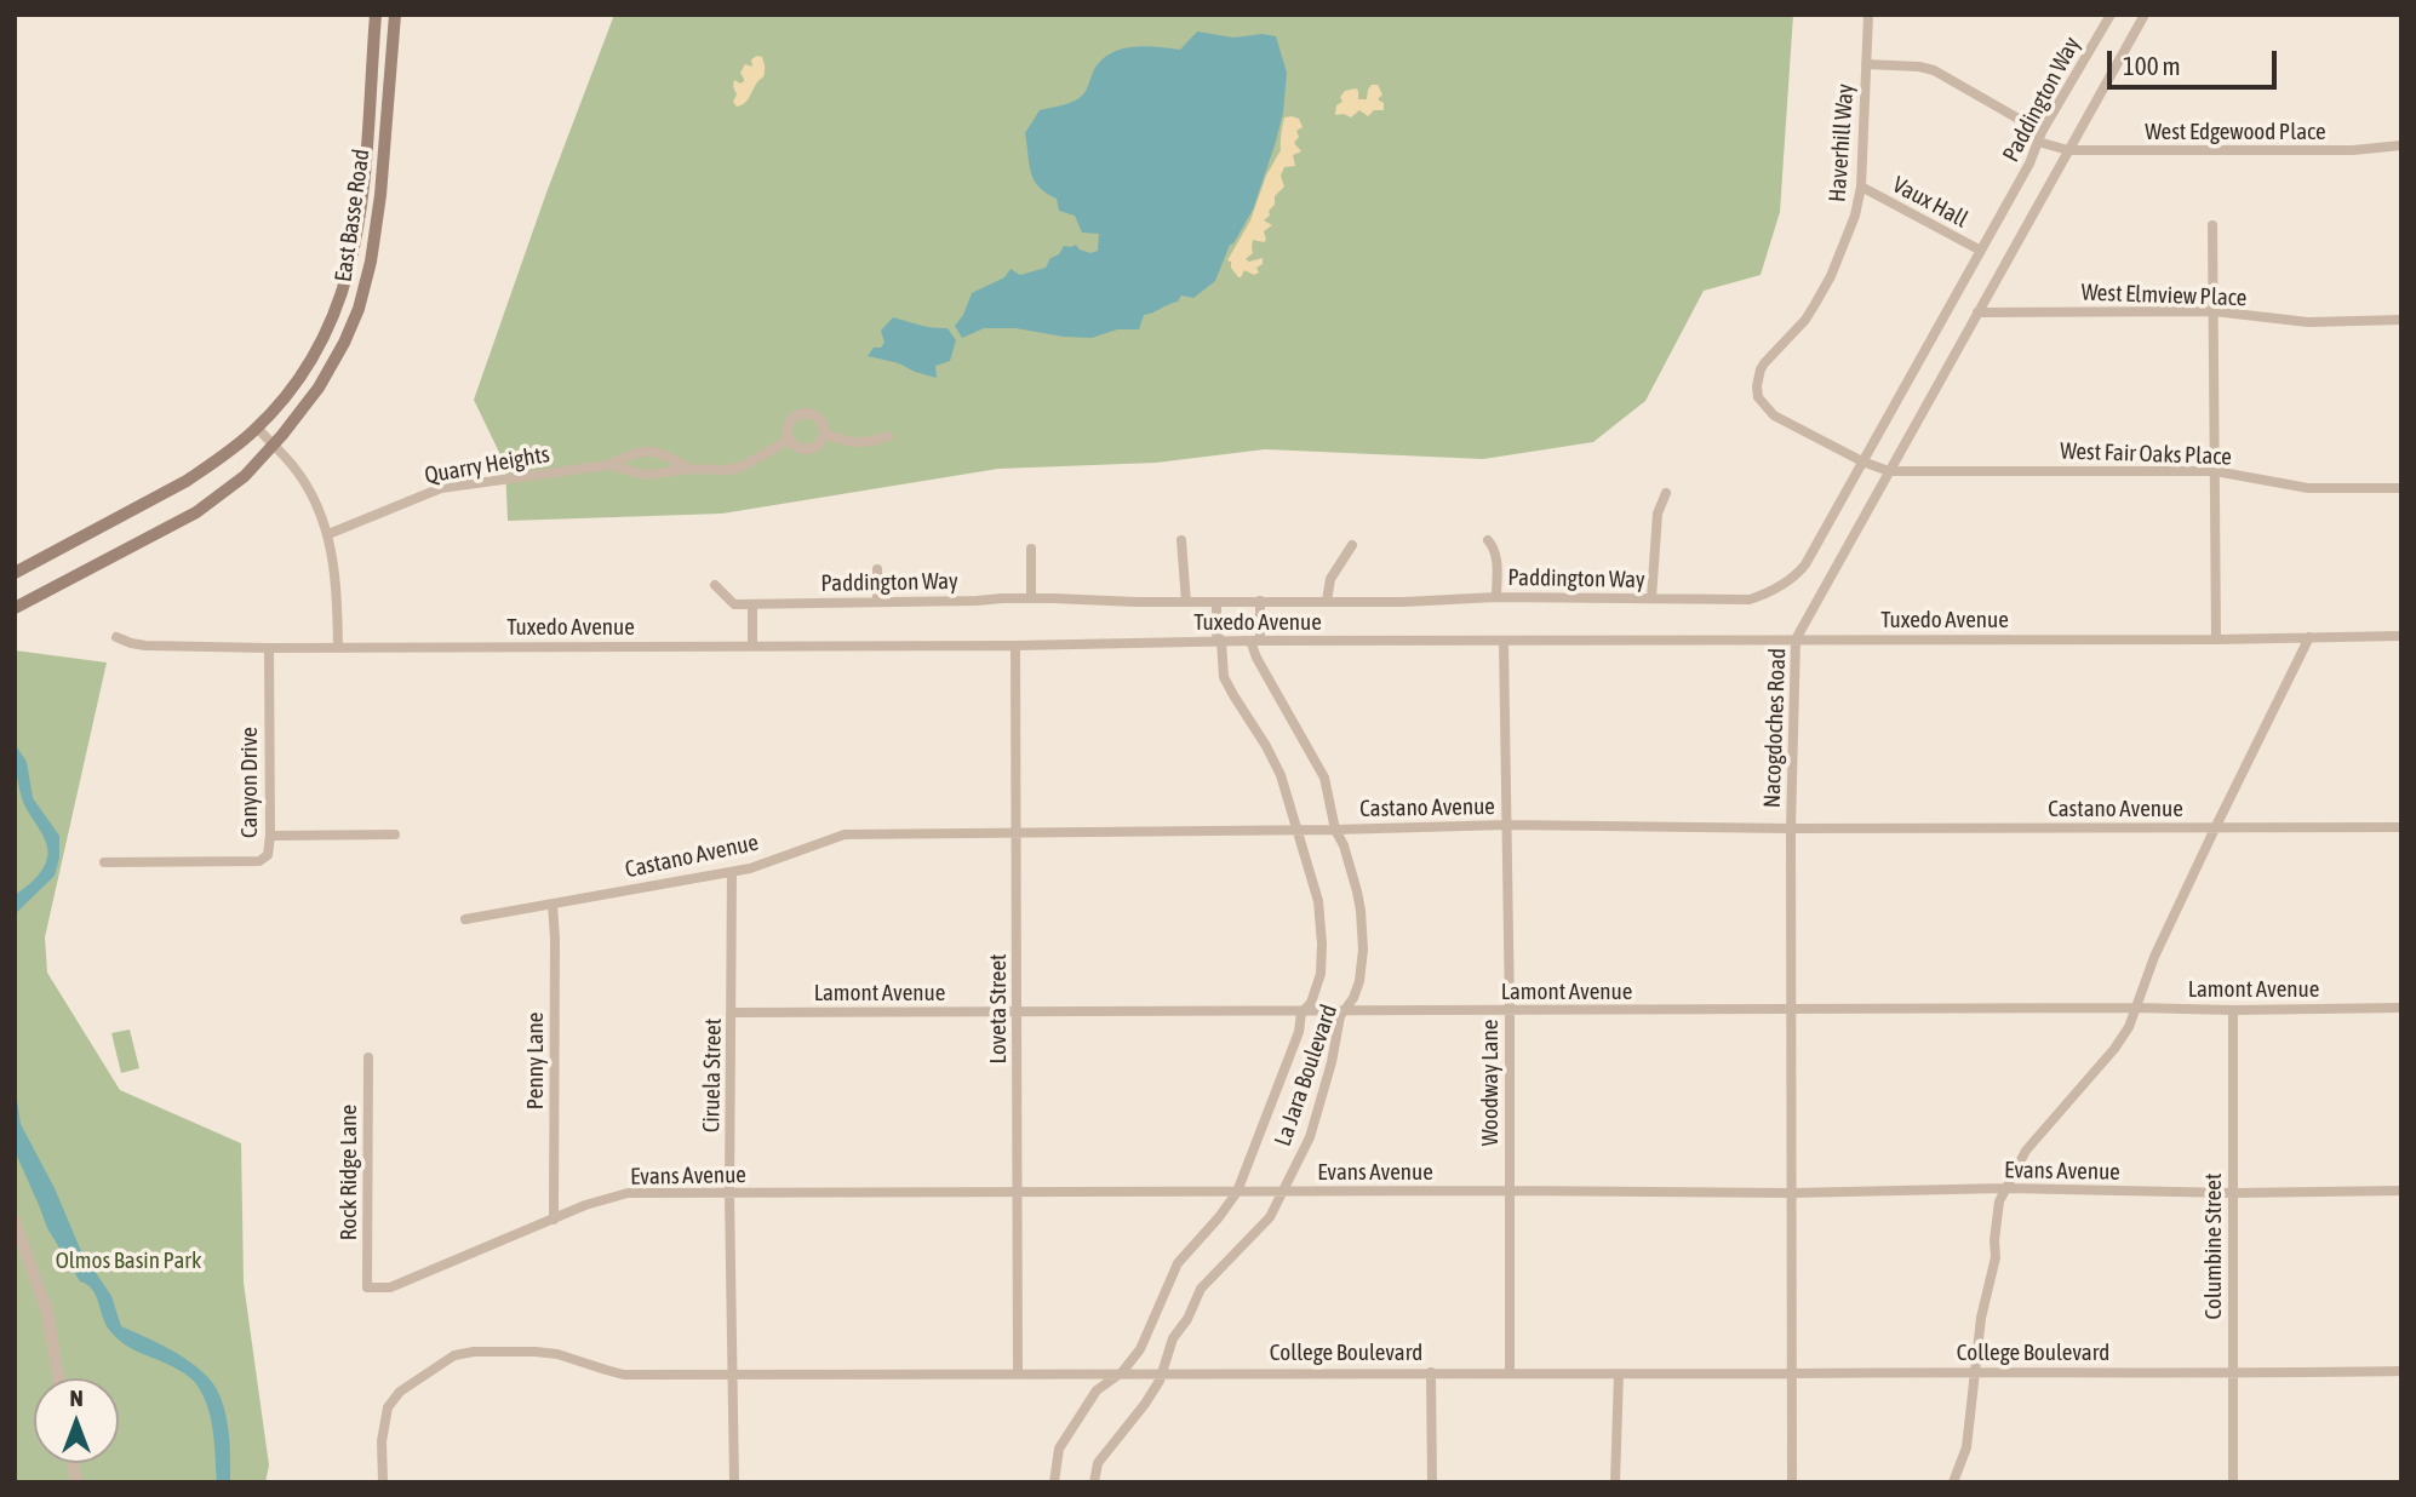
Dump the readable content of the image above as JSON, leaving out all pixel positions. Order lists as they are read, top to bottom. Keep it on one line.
{"streets":{"main road":["East Basse Road"],"street":["Paddington Way","West Edgewood Place","Haverhill Way","Vaux Hall","West Elmview Place","West Fair Oaks Place","Quarry Heights","Tuxedo Avenue","Nacogdoches Road","Canyon Drive","Castano Avenue","Lamont Avenue","Loveta Street","Penny Lane","Ciruela Street","La Jara Boulevard","Woodway Lane","Evans Avenue","Rock Ridge Lane","Columbine Street","College Boulevard"]},"crossings":[["Paddington Way","West Edgewood Place"],["Paddington Way","Haverhill Way"],["Paddington Way","Vaux Hall"],["Paddington Way","La Jara Boulevard"],["West Edgewood Place","Haverhill Way"],["West Edgewood Place","Nacogdoches Road"],["Haverhill Way","Vaux Hall"],["Haverhill Way","West Fair Oaks Place"],["Haverhill Way","Nacogdoches Road"],["West Elmview Place","Nacogdoches Road"],["West Fair Oaks Place","Nacogdoches Road"],["Tuxedo Avenue","Nacogdoches Road"],["Tuxedo Avenue","Canyon Drive"],["Tuxedo Avenue","Loveta Street"],["Tuxedo Avenue","La Jara Boulevard"],["Tuxedo Avenue","Woodway Lane"],["Nacogdoches Road","Castano Avenue"],["Nacogdoches Road","Lamont Avenue"],["Nacogdoches Road","Evans Avenue"],["Nacogdoches Road","College Boulevard"],["Castano Avenue","Loveta Street"],["Castano Avenue","Penny Lane"],["Castano Avenue","Ciruela Street"],["Castano Avenue","La Jara Boulevard"],["Castano Avenue","Woodway Lane"],["Lamont Avenue","Loveta Street"],["Lamont Avenue","Ciruela Street"],["Lamont Avenue","La Jara Boulevard"],["Lamont Avenue","Woodway Lane"],["Lamont Avenue","Columbine Street"],["Loveta Street","Evans Avenue"],["Loveta Street","College Boulevard"],["Penny Lane","Evans Avenue"],["Ciruela Street","Evans Avenue"],["Ciruela Street","College Boulevard"],["La Jara Boulevard","Evans Avenue"],["La Jara Boulevard","College Boulevard"],["Woodway Lane","Evans Avenue"],["Woodway Lane","College Boulevard"],["Evans Avenue","Rock Ridge Lane"],["Evans Avenue","Columbine Street"],["Columbine Street","College Boulevard"]],"parks":["Olmos Basin Park"],"scale_bar":"100 m","north":"top"}
